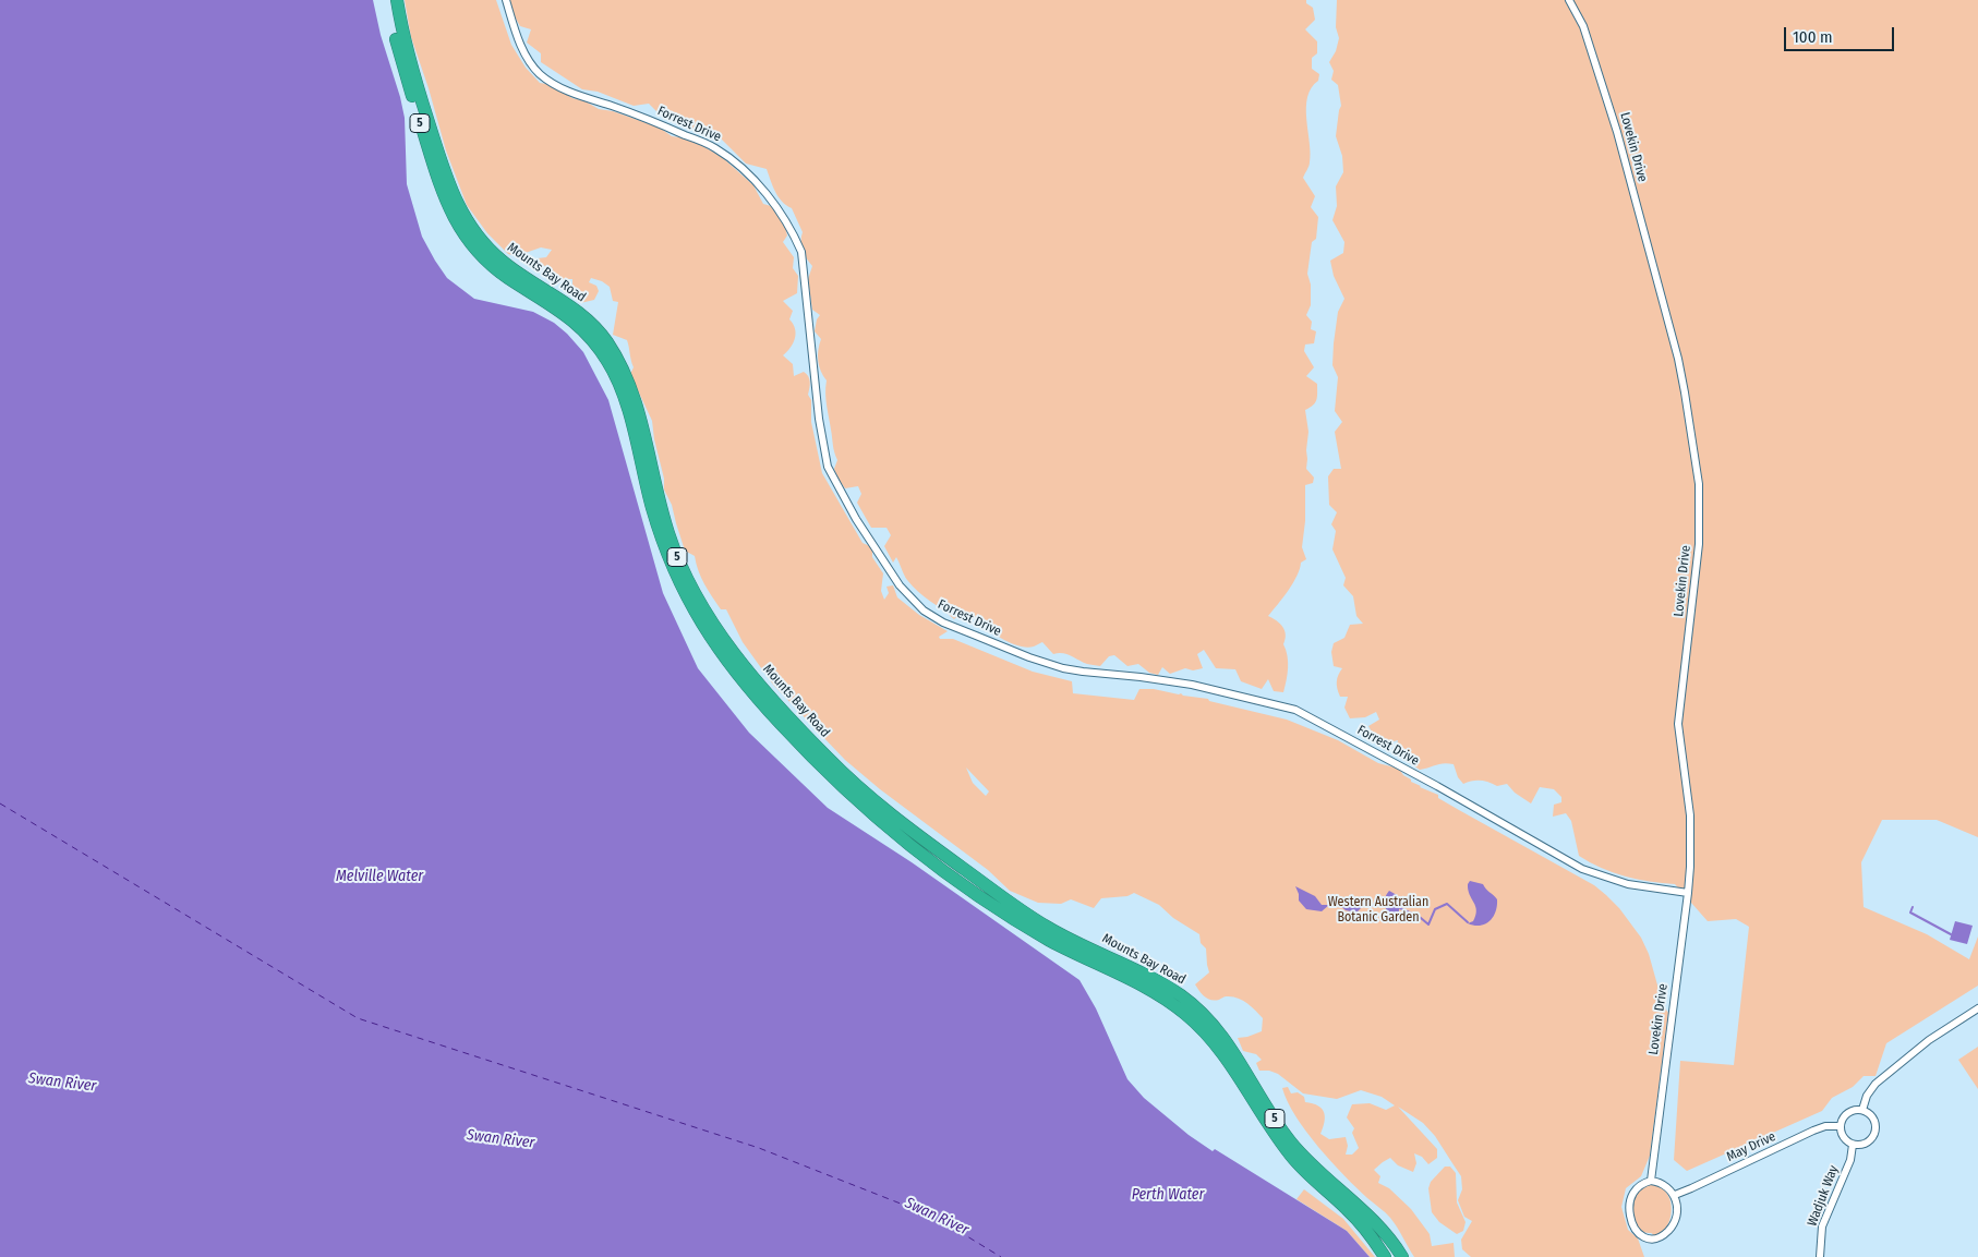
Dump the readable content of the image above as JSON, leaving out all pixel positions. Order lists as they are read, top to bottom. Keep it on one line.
{"streets":{"highway":["5","Mounts Bay Road"],"street":["Forrest Drive","Lovekin Drive","May Drive","Wadjuk Way"]},"crossings":[["Forrest Drive","Lovekin Drive"],["Lovekin Drive","May Drive"],["May Drive","Wadjuk Way"]],"water":["Melville Water","Swan River","Perth Water"],"parks":["Western Australian Botanic Garden"],"scale_bar":"100 m"}
